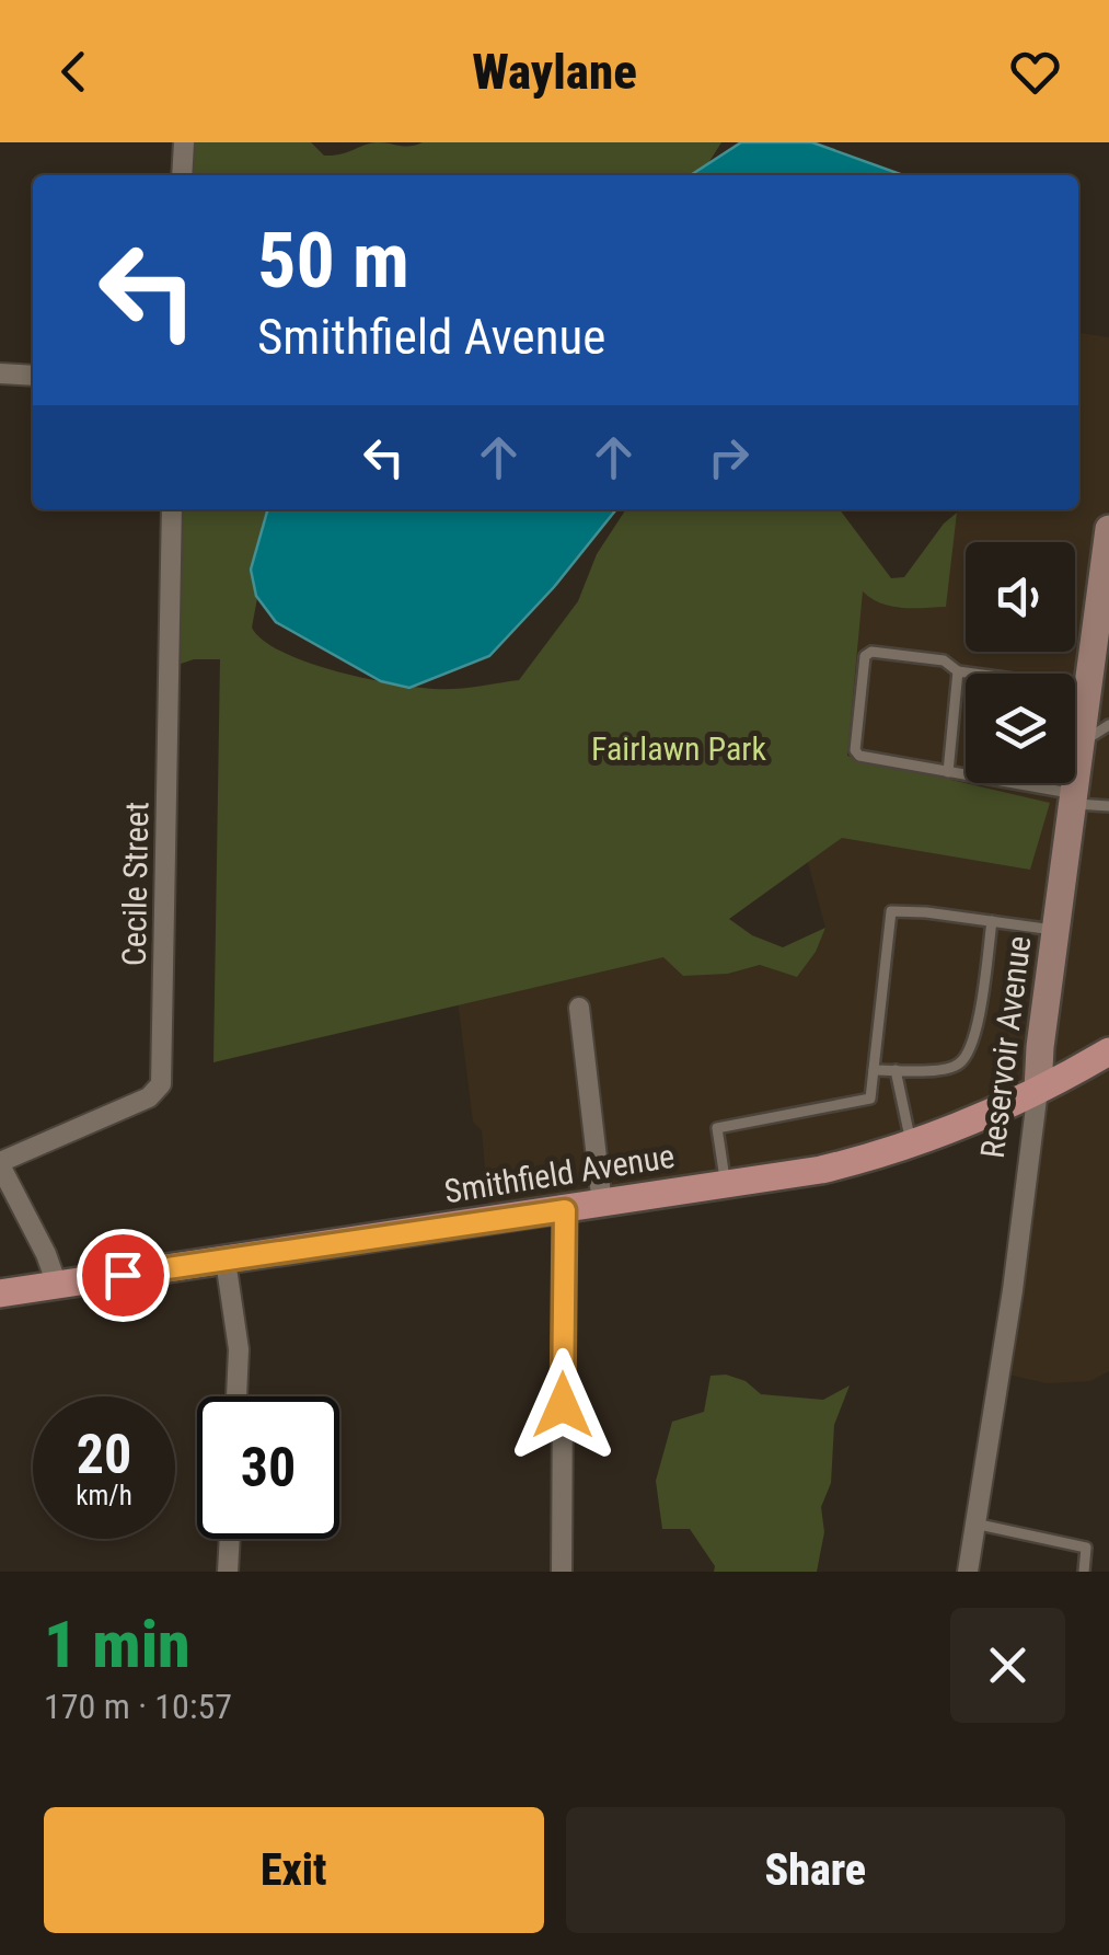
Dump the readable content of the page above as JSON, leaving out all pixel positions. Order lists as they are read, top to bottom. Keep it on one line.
{"streets":{"main road":["Smithfield Avenue"],"street":["Cecile Street","Reservoir Avenue"]},"crossings":[["Reservoir Avenue","Smithfield Avenue"]],"parks":["Fairlawn Park"],"page":{"header":"Waylane","turn":["50 m","Smithfield Avenue"],"speed":"20 km/h","limit":"30","heading":["1 min","170 m · 10:57"],"buttons":["Exit","Share"]}}
